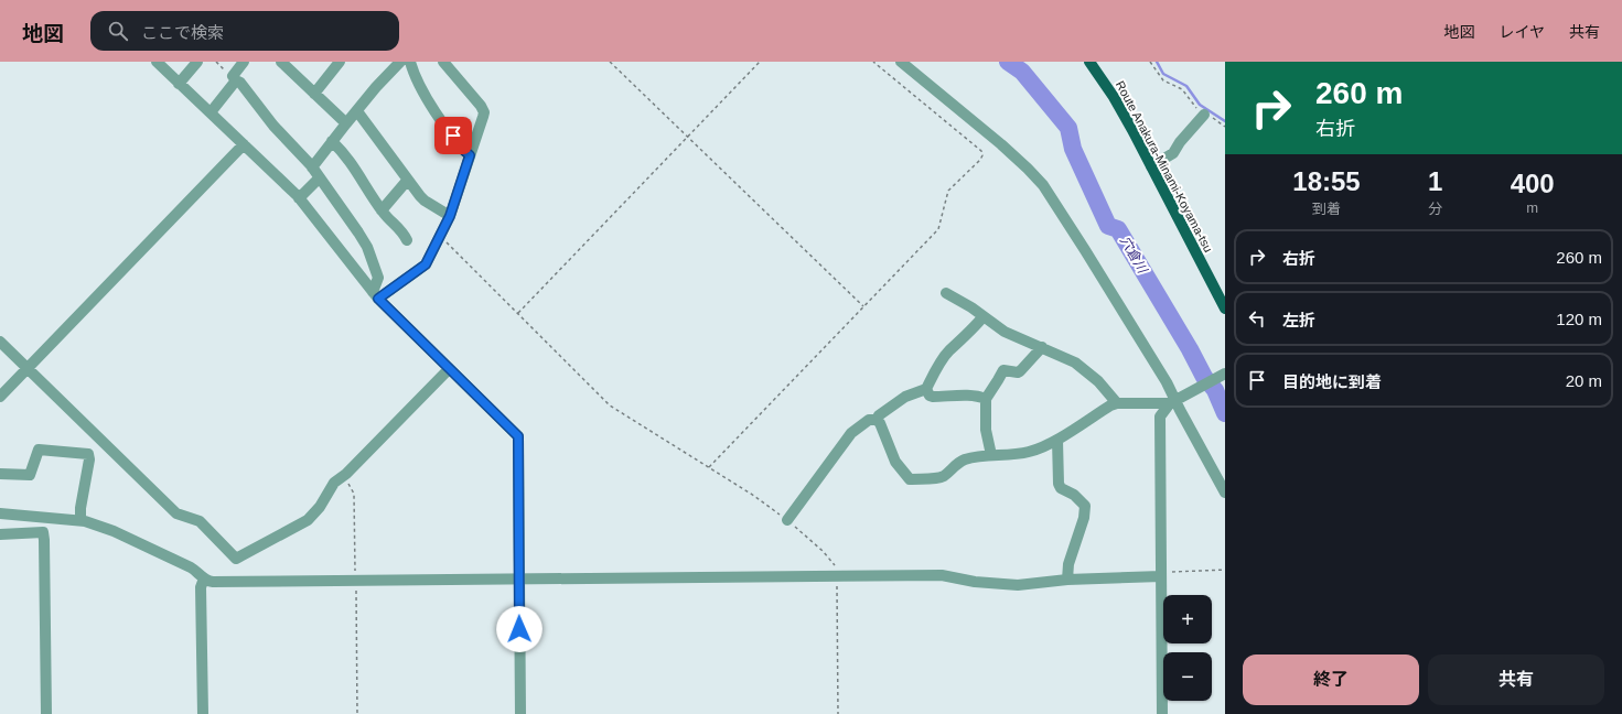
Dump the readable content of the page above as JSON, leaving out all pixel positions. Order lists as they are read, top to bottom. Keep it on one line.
{"streets":{"main road":["Route Anakura-Minami-Koyama-tsu"]},"water":["穴倉川"],"page":{"header":"地図","search":"ここで検索","nav":["地図","レイヤ","共有"],"turn":["260 m","右折"],"eta":["18:55","到着","1","分","400","m"],"list":[{"name":"右折","value":"260 m"},{"name":"左折","value":"120 m"},{"name":"目的地に到着","value":"20 m"}],"map_buttons":["+","−"],"buttons":["終了","共有"]}}
